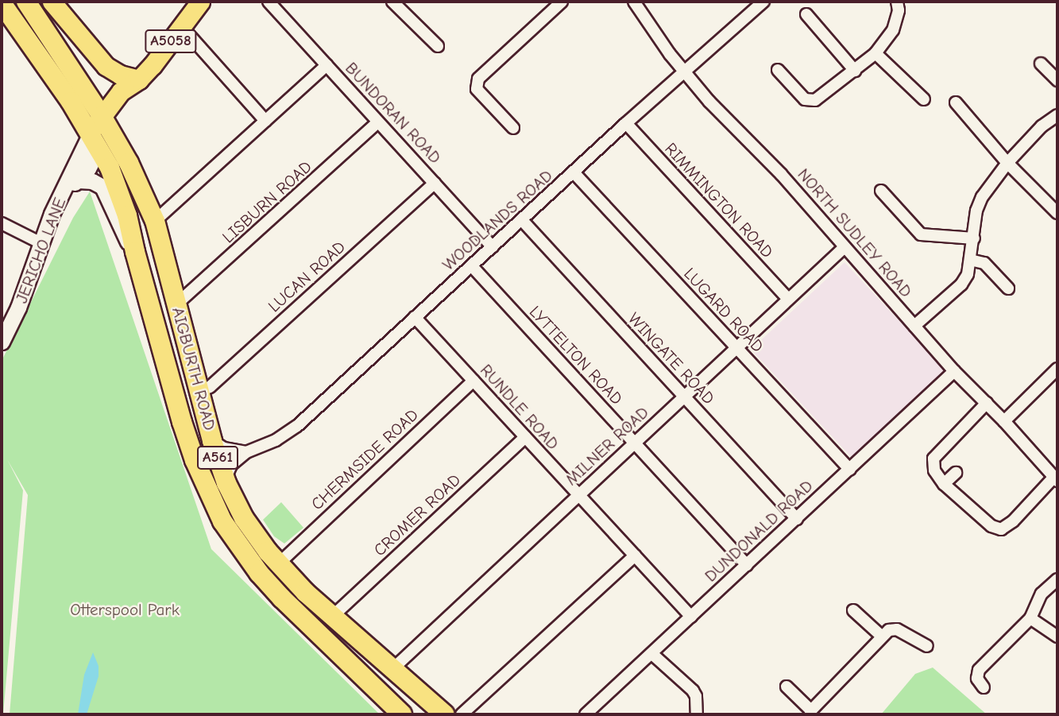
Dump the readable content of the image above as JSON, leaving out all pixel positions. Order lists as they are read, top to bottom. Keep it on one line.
{"streets":{"highway":["AIGBURTH ROAD","A561"],"main road":["A5058"],"street":["BUNDORAN ROAD","RIMMINGTON ROAD","LISBURN ROAD","WOODLANDS ROAD","NORTH SUDLEY ROAD","JERICHO LANE","LUCAN ROAD","LUGARD ROAD","LYTTELTON ROAD","WINGATE ROAD","RUNDLE ROAD","MILNER ROAD","CHERMSIDE ROAD","CROMER ROAD","DUNDONALD ROAD"]},"crossings":[["A5058","JERICHO LANE"],["A5058","AIGBURTH ROAD"],["BUNDORAN ROAD","LISBURN ROAD"],["BUNDORAN ROAD","WOODLANDS ROAD"],["BUNDORAN ROAD","LUCAN ROAD"],["RIMMINGTON ROAD","WOODLANDS ROAD"],["RIMMINGTON ROAD","MILNER ROAD"],["LISBURN ROAD","AIGBURTH ROAD"],["WOODLANDS ROAD","NORTH SUDLEY ROAD"],["WOODLANDS ROAD","LUGARD ROAD"],["WOODLANDS ROAD","LYTTELTON ROAD"],["WOODLANDS ROAD","WINGATE ROAD"],["WOODLANDS ROAD","AIGBURTH ROAD"],["WOODLANDS ROAD","RUNDLE ROAD"],["NORTH SUDLEY ROAD","MILNER ROAD"],["NORTH SUDLEY ROAD","DUNDONALD ROAD"],["JERICHO LANE","AIGBURTH ROAD"],["LUCAN ROAD","AIGBURTH ROAD"],["LUGARD ROAD","MILNER ROAD"],["LUGARD ROAD","DUNDONALD ROAD"],["LYTTELTON ROAD","MILNER ROAD"],["LYTTELTON ROAD","DUNDONALD ROAD"],["WINGATE ROAD","MILNER ROAD"],["WINGATE ROAD","DUNDONALD ROAD"],["AIGBURTH ROAD","MILNER ROAD"],["AIGBURTH ROAD","CHERMSIDE ROAD"],["AIGBURTH ROAD","CROMER ROAD"],["RUNDLE ROAD","MILNER ROAD"],["RUNDLE ROAD","CHERMSIDE ROAD"],["RUNDLE ROAD","CROMER ROAD"],["RUNDLE ROAD","DUNDONALD ROAD"]],"parks":["Otterspool Park"]}
